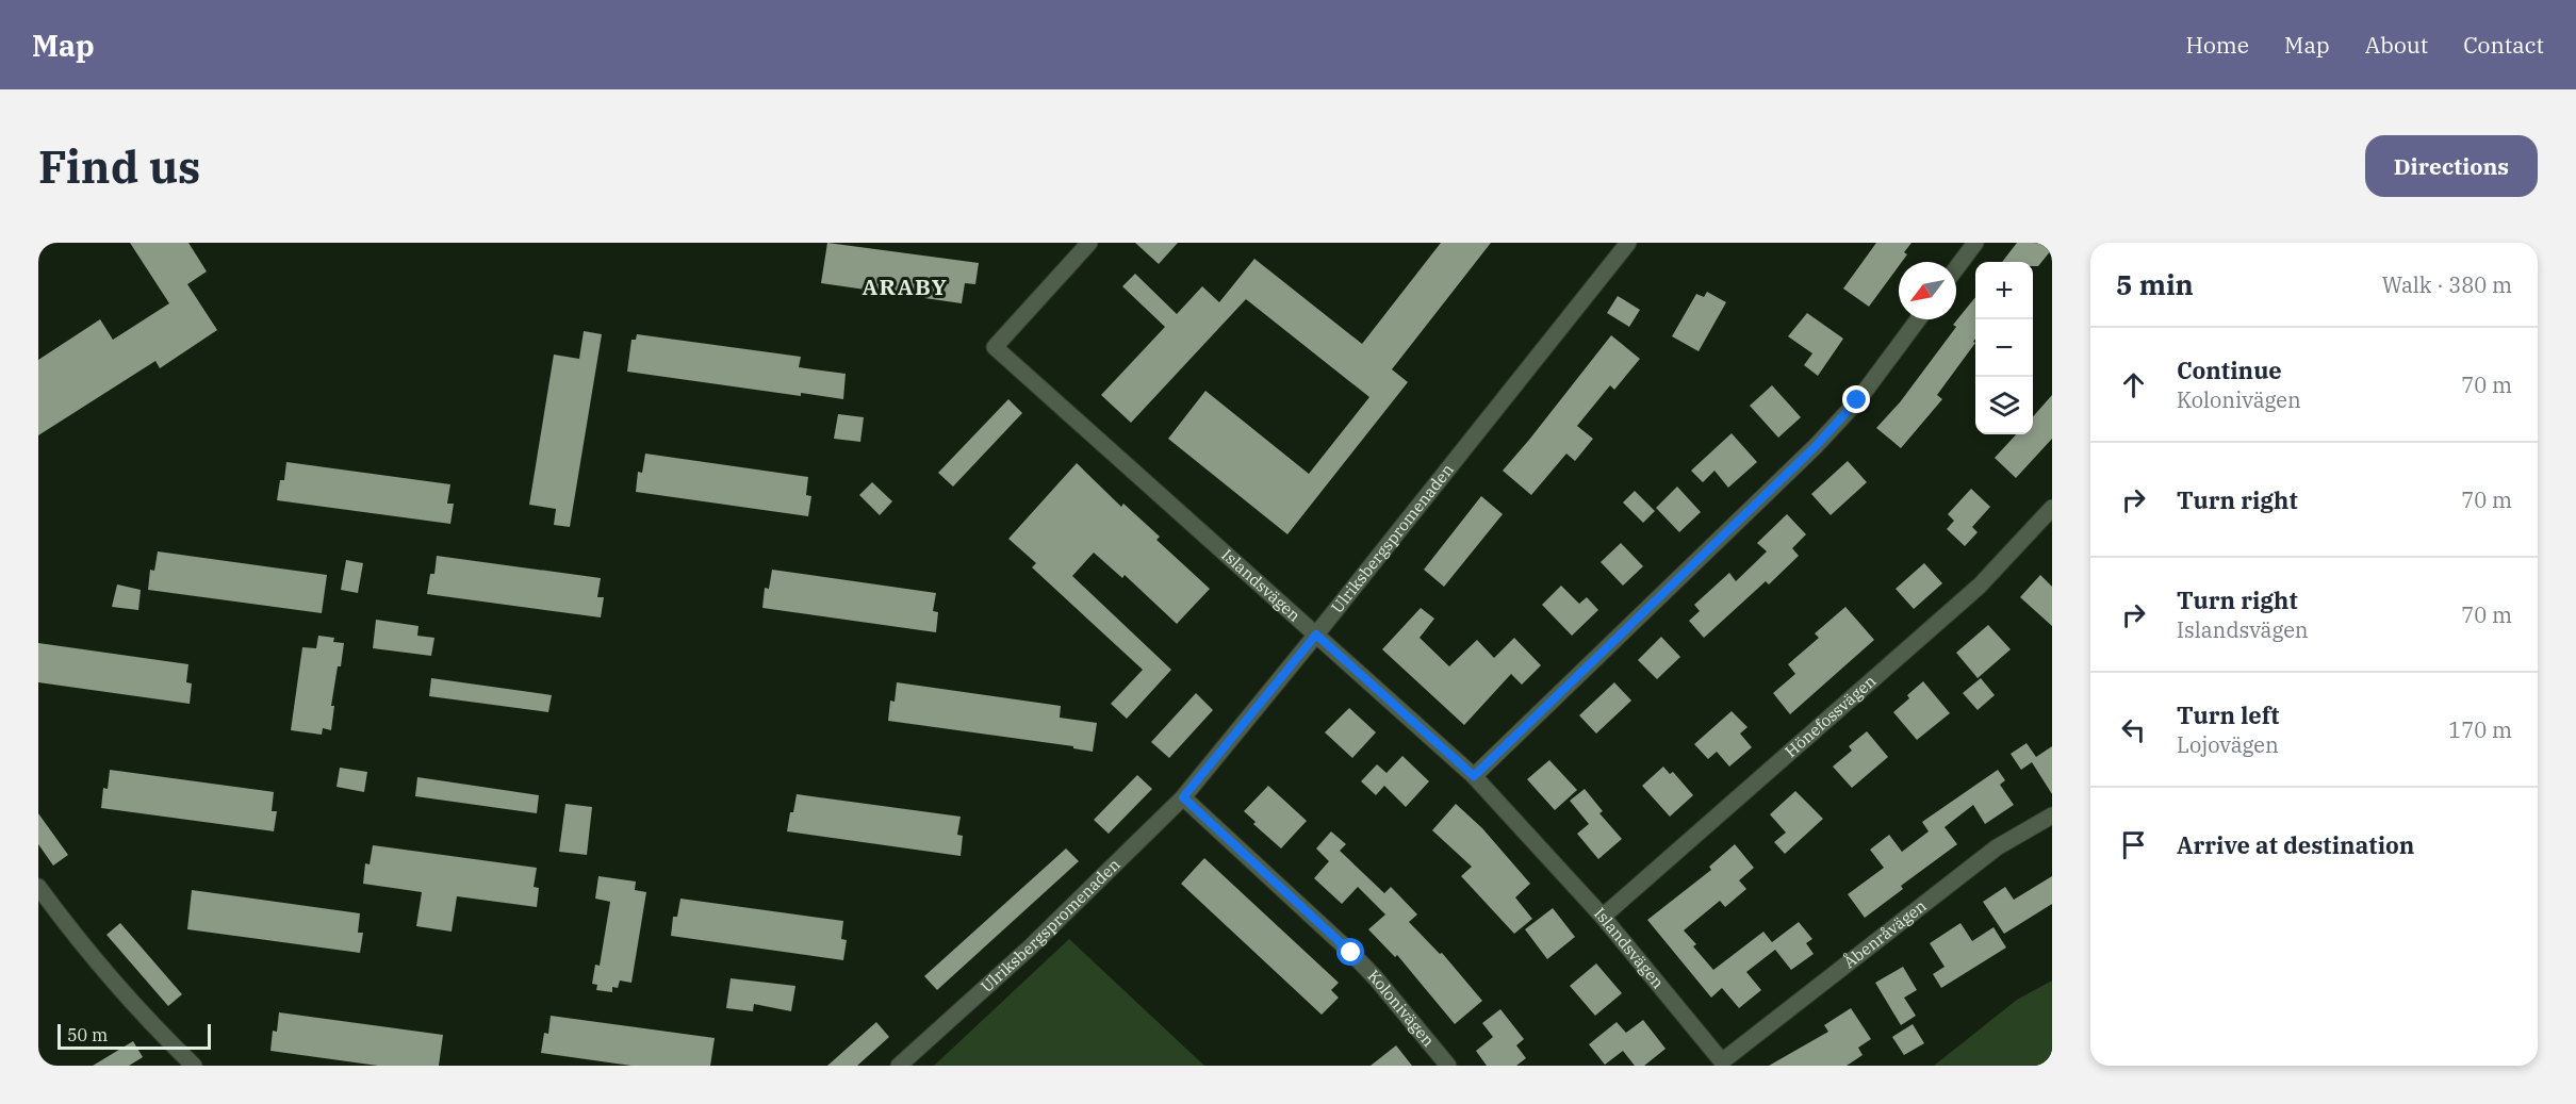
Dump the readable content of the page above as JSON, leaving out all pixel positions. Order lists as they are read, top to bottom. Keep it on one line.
{"streets":{"street":["Ulriksbergspromenaden","Islandsvägen","Hönefossvägen","Åbenråvägen","Kolonivägen"]},"crossings":[["Ulriksbergspromenaden","Islandsvägen"],["Ulriksbergspromenaden","Kolonivägen"],["Islandsvägen","Hönefossvägen"],["Islandsvägen","Åbenråvägen"]],"districts":["ARABY"],"scale_bar":"50 m","north":"bottom left","page":{"header":"Map","nav":["Home","Map","About","Contact"],"buttons":"Directions","title":"Find us","heading":["5 min","Walk · 380 m"],"map_buttons":["+","−"],"list":[["Continue","Kolonivägen","70 m"],["Turn right","70 m"],["Turn right","Islandsvägen","70 m"],["Turn left","Lojovägen","170 m"],"Arrive at destination"],"scale":"50 m"}}
